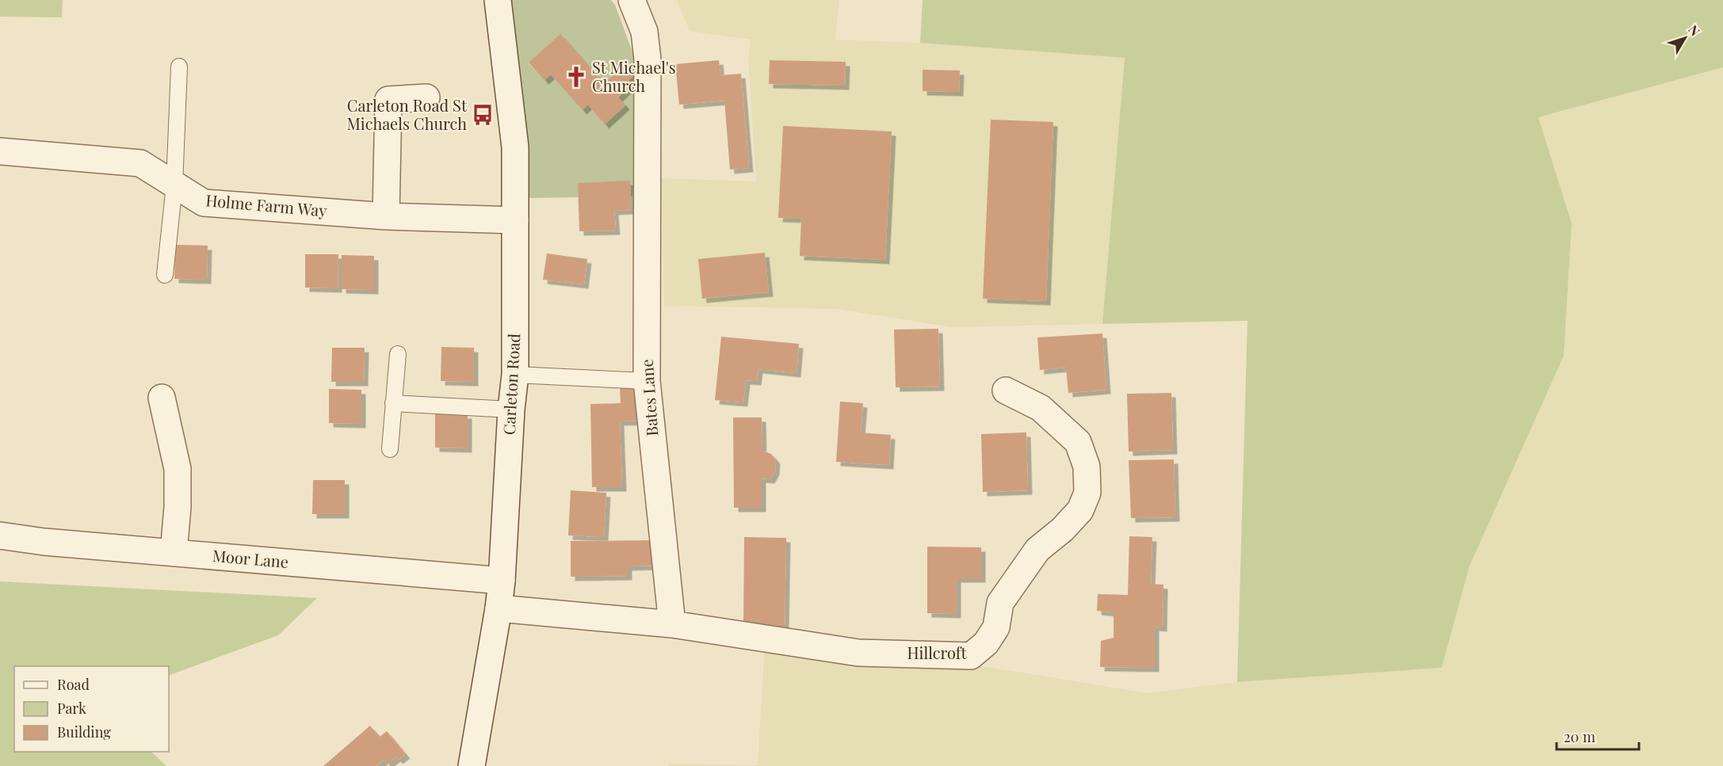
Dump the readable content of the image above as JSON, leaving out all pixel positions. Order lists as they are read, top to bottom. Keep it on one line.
{"streets":{"street":["Holme Farm Way","Carleton Road","Bates Lane","Moor Lane","Hillcroft"]},"crossings":[["Holme Farm Way","Carleton Road"],["Carleton Road","Moor Lane"],["Bates Lane","Hillcroft"]],"places":{"church":["St Michael's Church"],"bus stop":["Carleton Road St Michaels Church"]},"legend":["Road","Park","Building"],"scale_bar":"20 m","north":"top right"}
